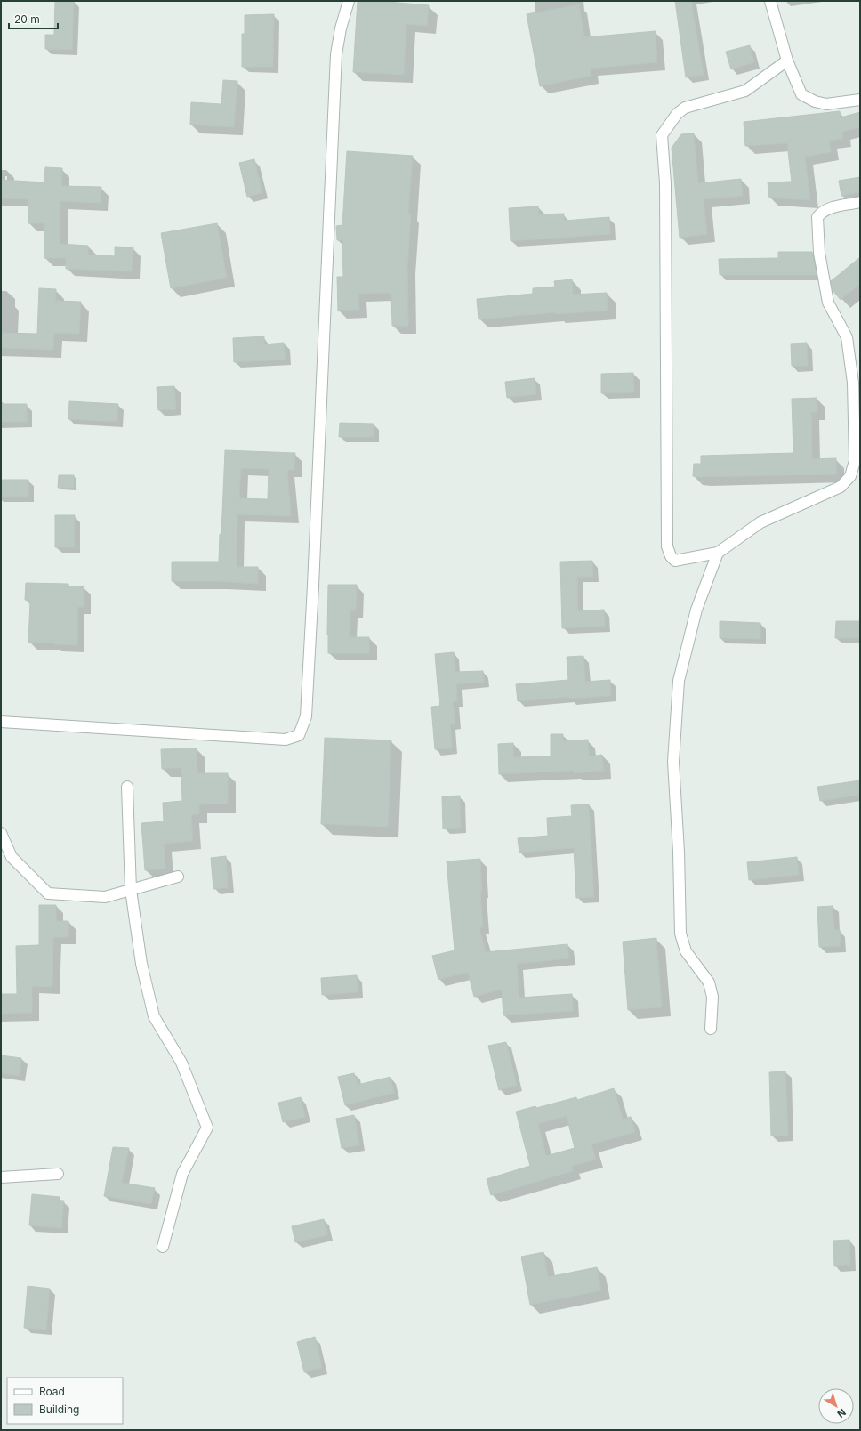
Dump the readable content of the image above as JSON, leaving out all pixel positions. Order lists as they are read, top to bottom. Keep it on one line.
{"legend":["Road","Building"],"scale_bar":"20 m","north":"bottom right"}
